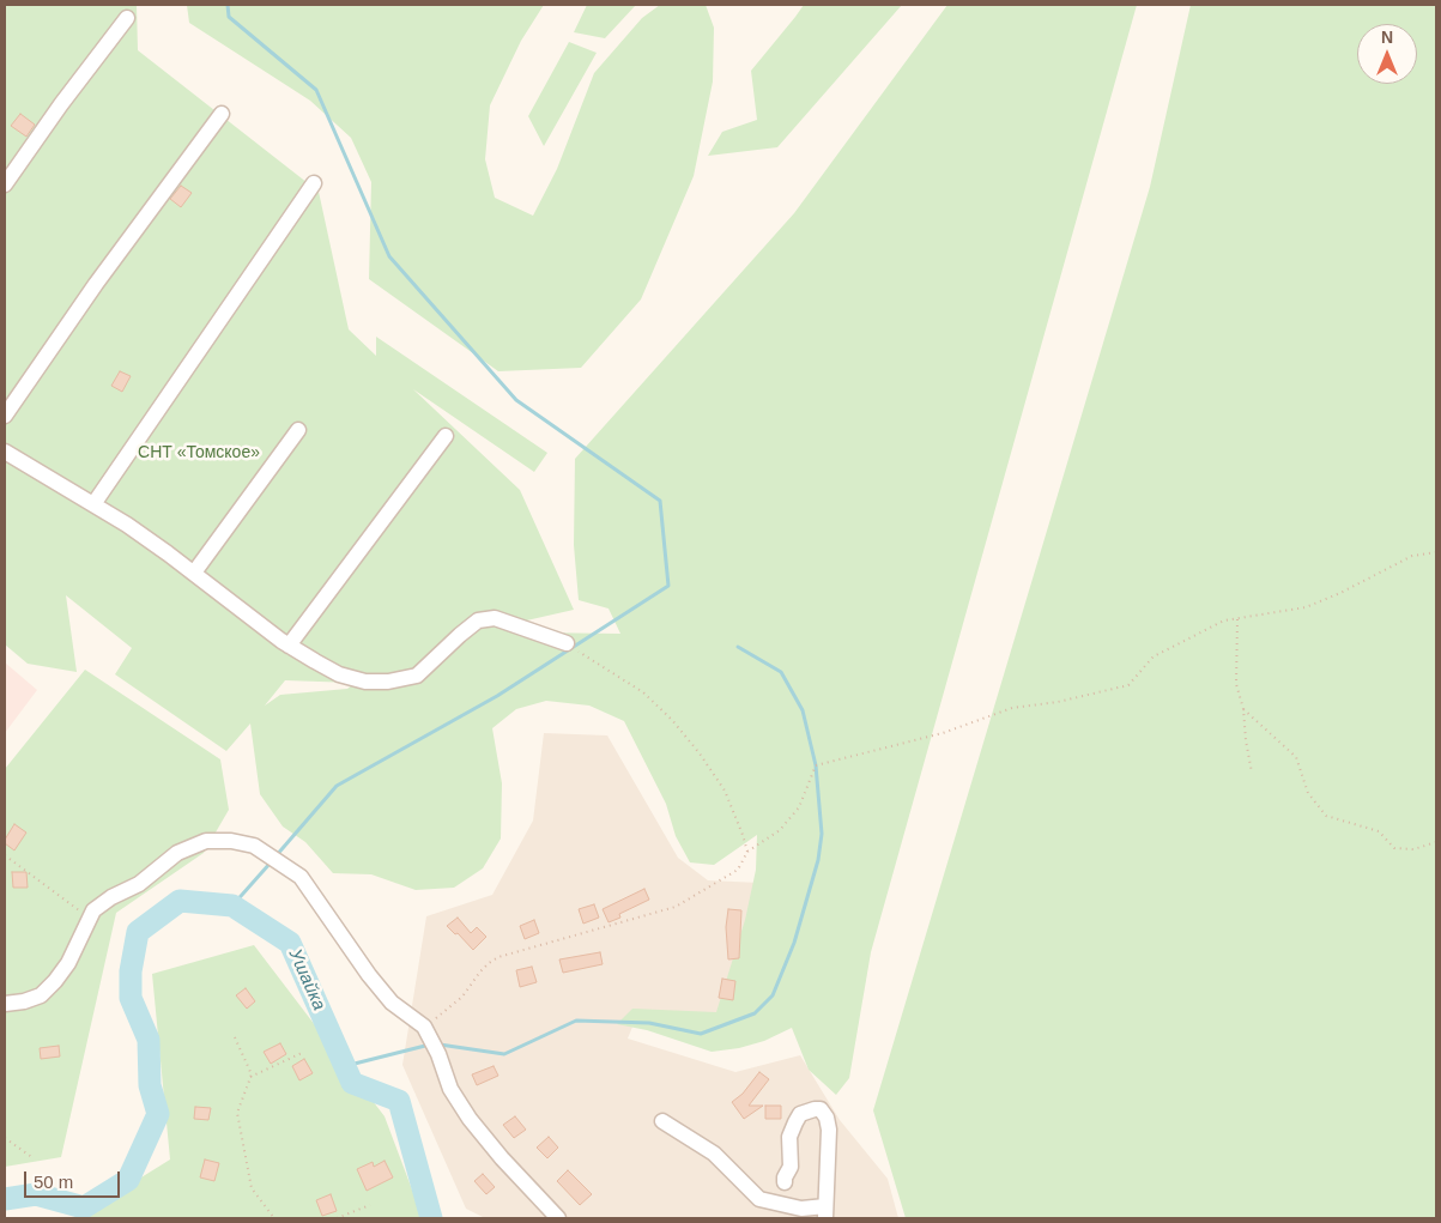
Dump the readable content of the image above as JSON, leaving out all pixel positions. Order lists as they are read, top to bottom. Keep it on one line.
{"water":["Ушайка"],"parks":["СНТ «Томское»"],"scale_bar":"50 m","north":"top"}
